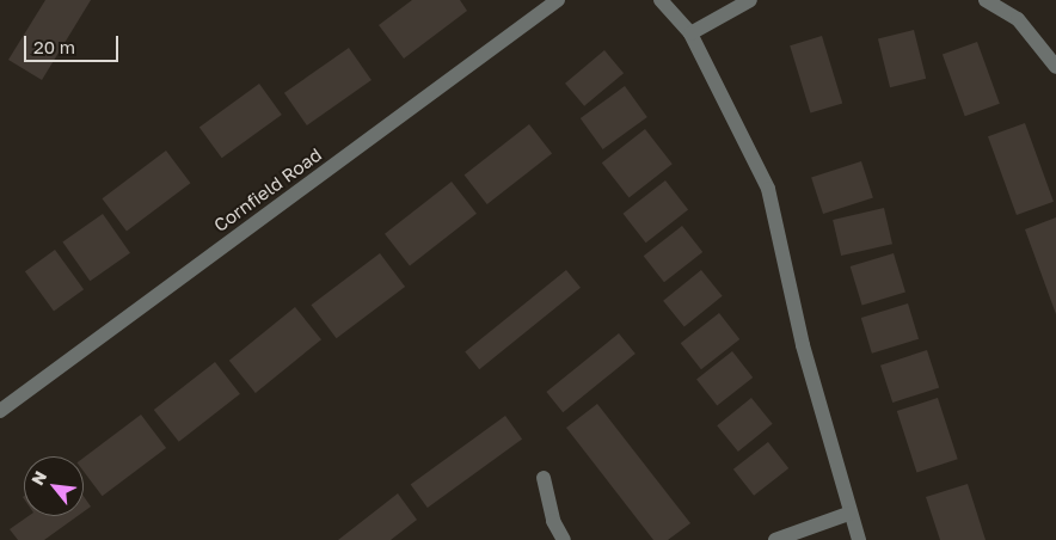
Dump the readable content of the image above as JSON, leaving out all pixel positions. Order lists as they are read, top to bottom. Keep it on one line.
{"streets":{"street":["Cornfield Road"]},"scale_bar":"20 m","north":"top left"}
